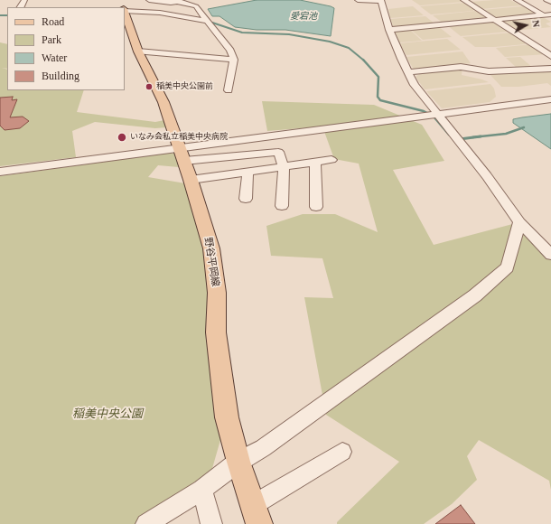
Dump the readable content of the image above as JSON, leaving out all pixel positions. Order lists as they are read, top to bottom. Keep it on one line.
{"streets":{"main road":["野谷平岡線"]},"water":["愛宕池"],"parks":["稲美中央公園"],"places":["稲美中央公園前","いなみ会私立稲美中央病院"],"legend":["Road","Park","Water","Building"],"north":"right"}
